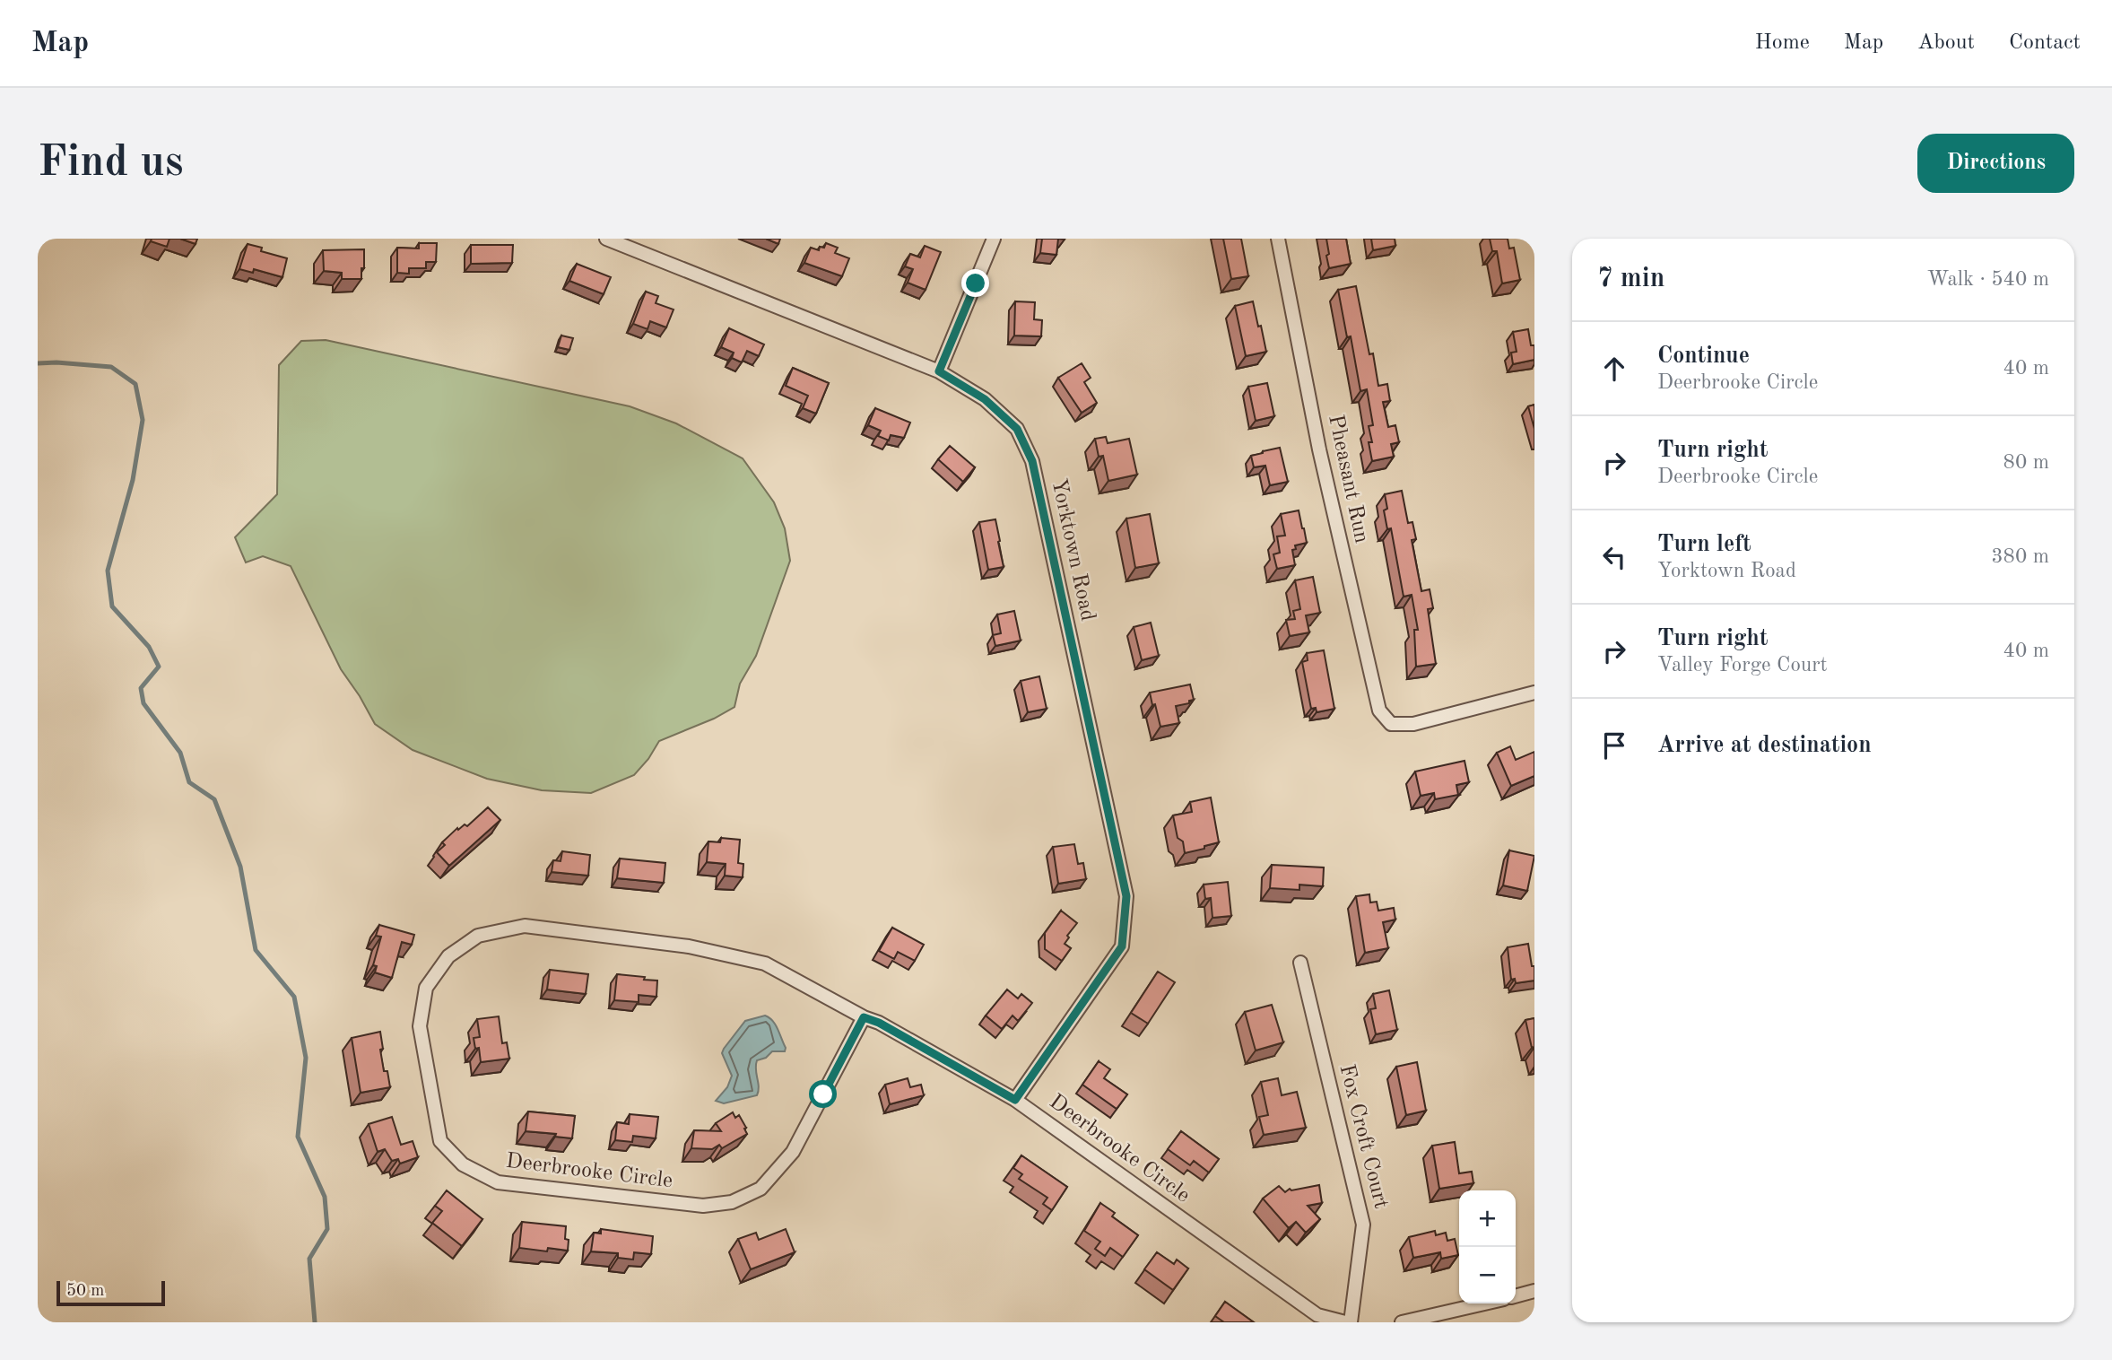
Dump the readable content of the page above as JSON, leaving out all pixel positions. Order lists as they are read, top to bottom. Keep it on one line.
{"streets":{"street":["Pheasant Run","Yorktown Road","Fox Croft Court","Deerbrooke Circle"]},"crossings":[["Yorktown Road","Deerbrooke Circle"]],"scale_bar":"50 m","page":{"header":"Map","nav":["Home","Map","About","Contact"],"buttons":"Directions","title":"Find us","heading":["7 min","Walk · 540 m"],"list":[["Continue","Deerbrooke Circle","40 m"],["Turn right","Deerbrooke Circle","80 m"],["Turn left","Yorktown Road","380 m"],["Turn right","Valley Forge Court","40 m"],"Arrive at destination"],"map_buttons":["+","−"],"scale":"50 m"}}
